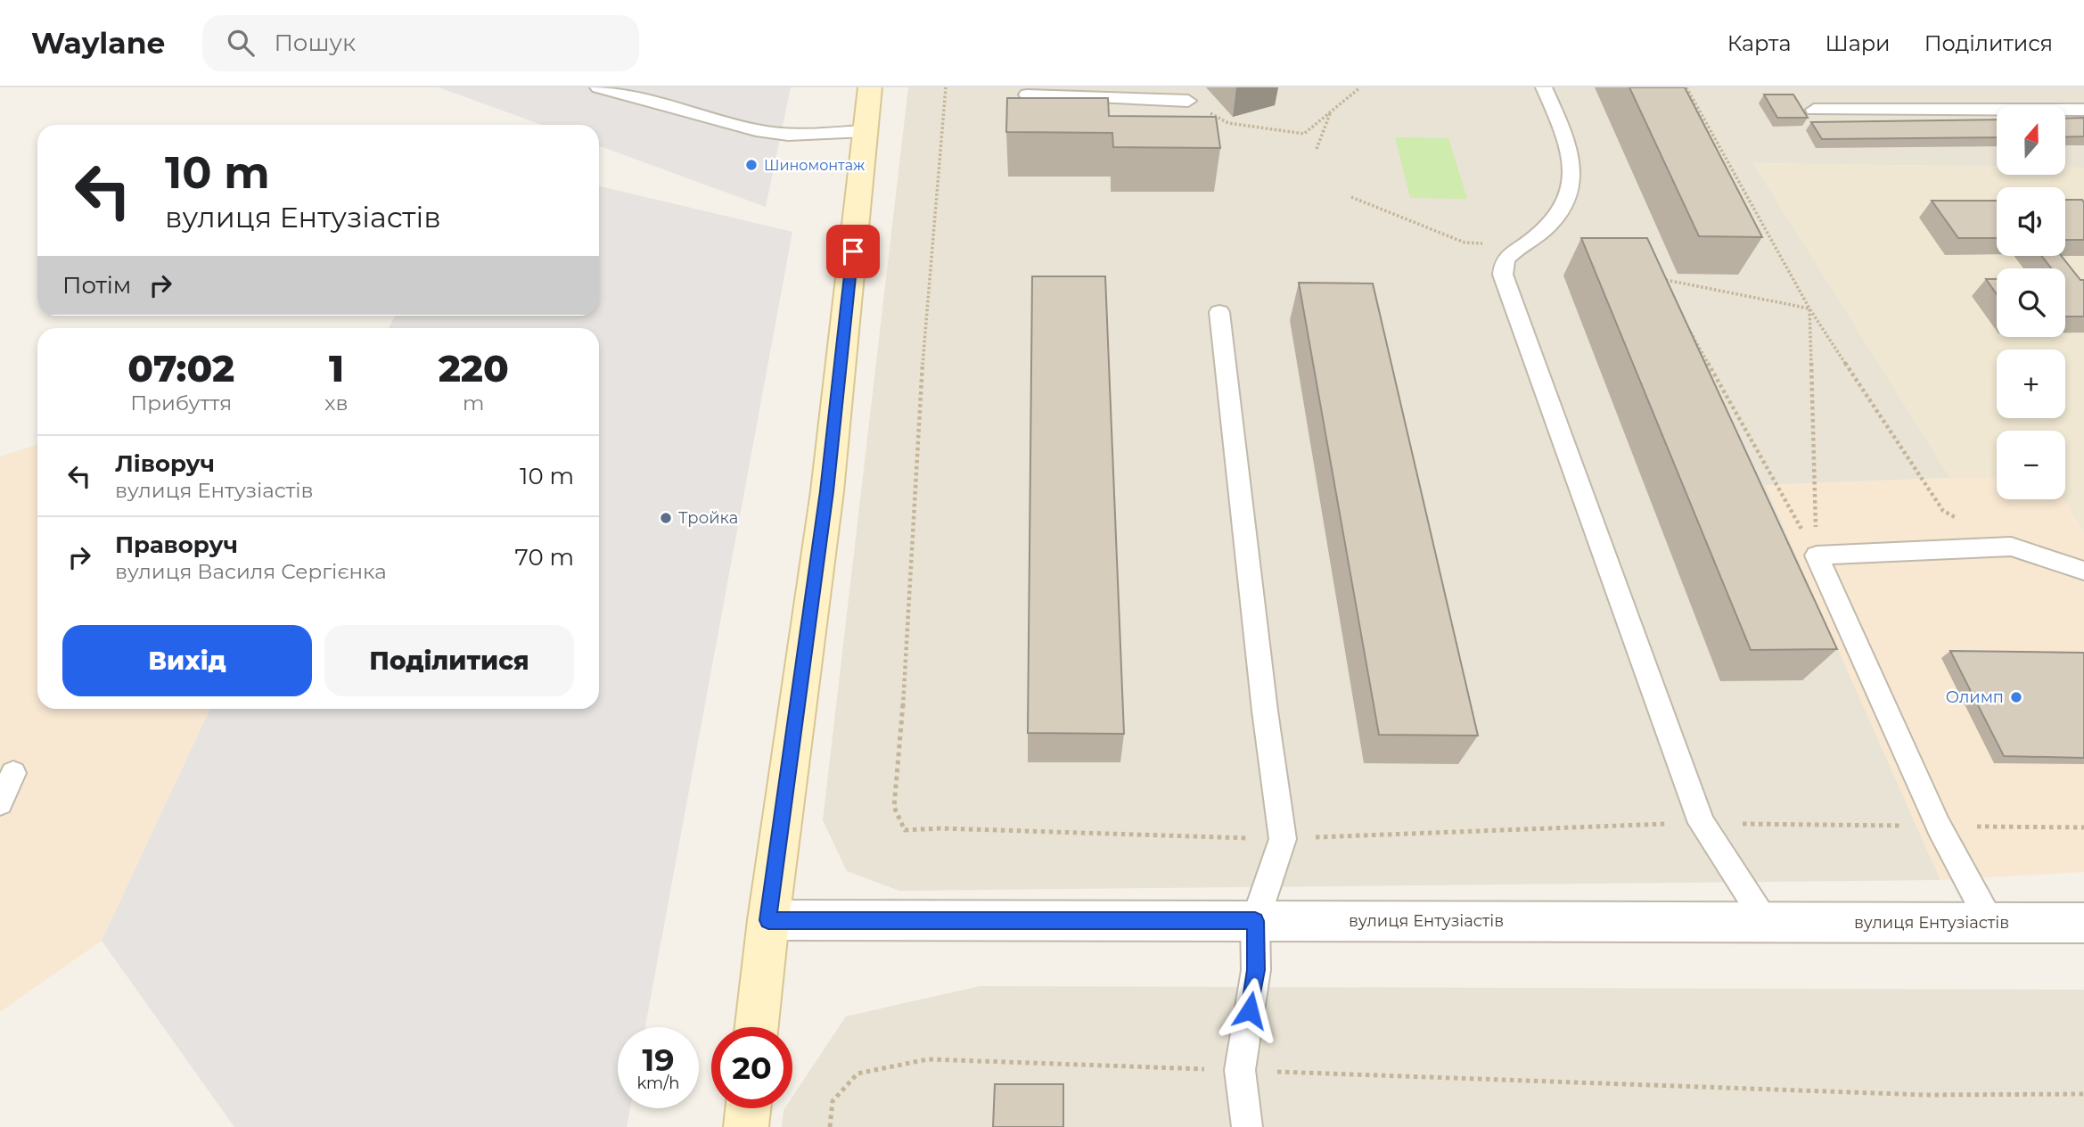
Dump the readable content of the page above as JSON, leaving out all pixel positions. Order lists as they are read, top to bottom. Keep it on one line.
{"streets":{"street":["вулиця Ентузіастів"]},"places":["Шиномонтаж","Тройка","Олимп"],"north":"top","page":{"header":"Waylane","search":"Пошук","nav":["Карта","Шари","Поділитися"],"map_buttons":["+","−"],"turn":["10 m","вулиця Ентузіастів"],"then":"Потім","eta":["07:02","Прибуття","1","хв","220","m"],"list":[{"name":"Ліворуч","note":"вулиця Ентузіастів","value":"10 m"},{"name":"Праворуч","note":"вулиця Василя Сергієнка","value":"70 m"}],"buttons":["Вихід","Поділитися"],"speed":"19 km/h","limit":"20"}}
